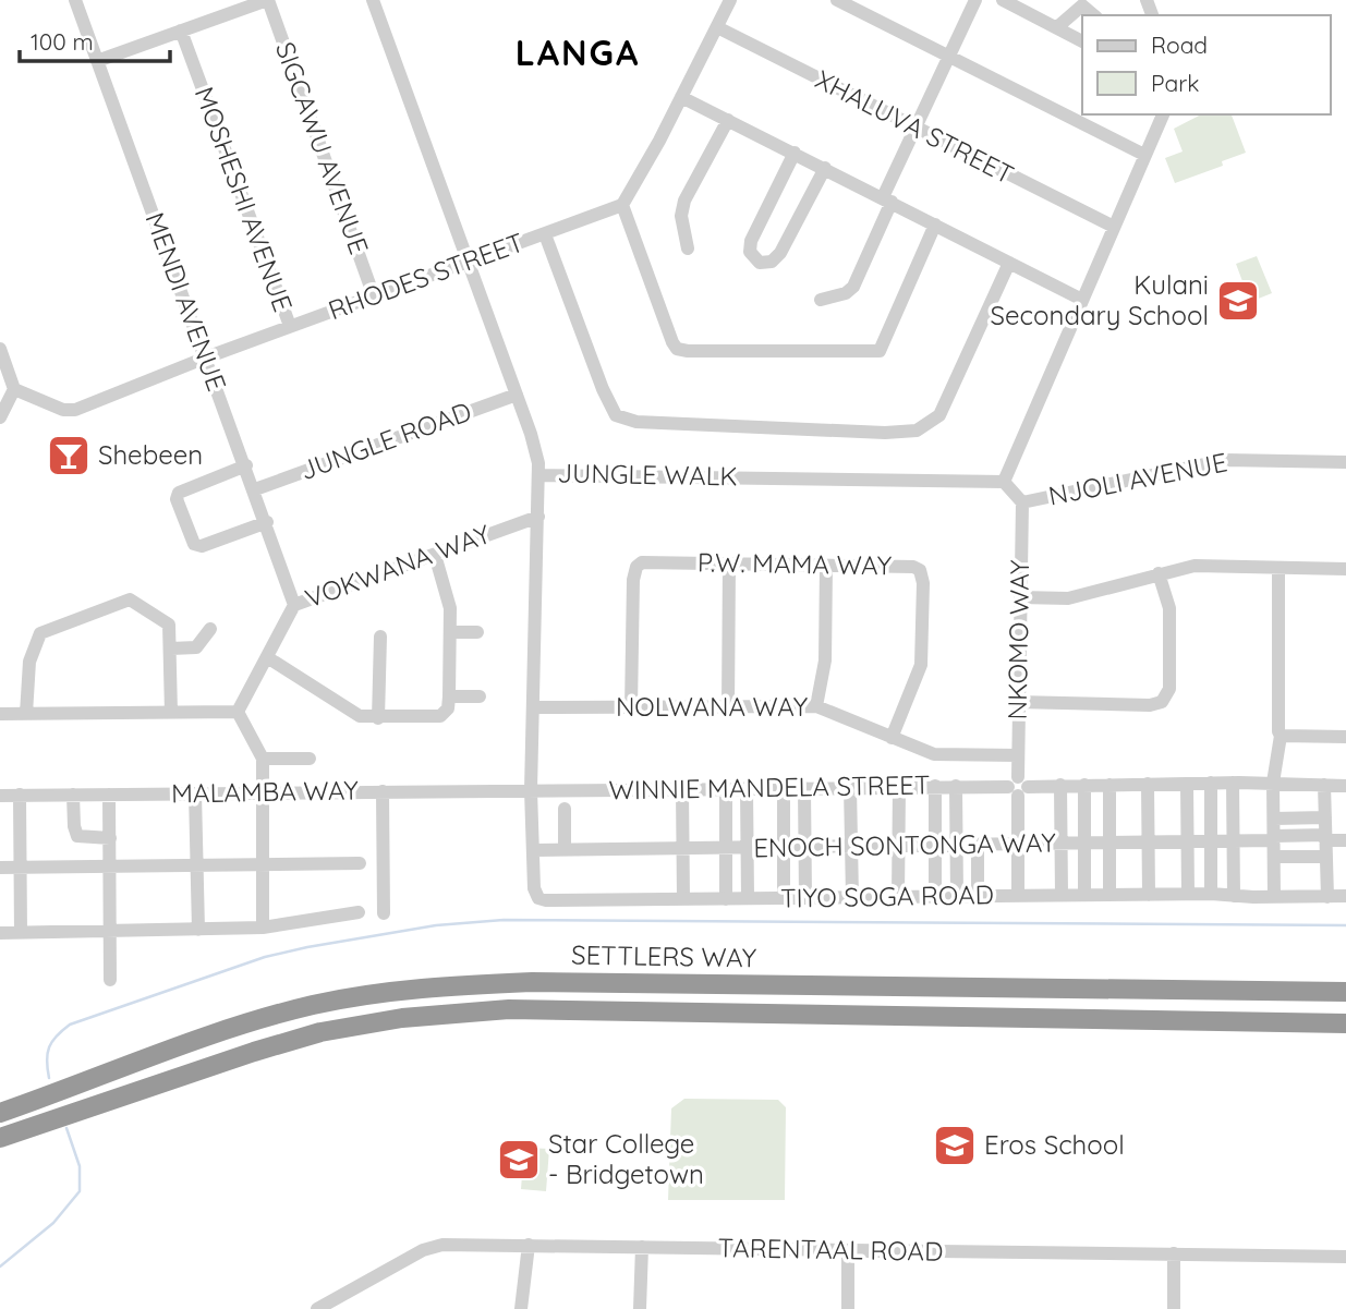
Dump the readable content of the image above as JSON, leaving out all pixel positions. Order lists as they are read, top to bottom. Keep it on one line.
{"streets":{"highway":["SETTLERS WAY"],"street":["XHALUVA STREET","SIGCAWU AVENUE","MOSHESHI AVENUE","RHODES STREET","MENDI AVENUE","JUNGLE ROAD","JUNGLE WALK","NJOLI AVENUE","P.W. MAMA WAY","VOKWANA WAY","NKOMO WAY","NOLWANA WAY","WINNIE MANDELA STREET","MALAMBA WAY","ENOCH SONTONGA WAY","TIYO SOGA ROAD","TARENTAAL ROAD"]},"crossings":[["SIGCAWU AVENUE","RHODES STREET"],["MOSHESHI AVENUE","RHODES STREET"],["RHODES STREET","MENDI AVENUE"],["RHODES STREET","JUNGLE WALK"],["MENDI AVENUE","JUNGLE ROAD"],["MENDI AVENUE","VOKWANA WAY"],["JUNGLE ROAD","JUNGLE WALK"],["NJOLI AVENUE","NKOMO WAY"],["P.W. MAMA WAY","NOLWANA WAY"],["NKOMO WAY","NOLWANA WAY"],["NKOMO WAY","WINNIE MANDELA STREET"],["NKOMO WAY","ENOCH SONTONGA WAY"],["NKOMO WAY","TIYO SOGA ROAD"],["WINNIE MANDELA STREET","MALAMBA WAY"],["WINNIE MANDELA STREET","TIYO SOGA ROAD"],["MALAMBA WAY","TIYO SOGA ROAD"],["ENOCH SONTONGA WAY","TIYO SOGA ROAD"]],"districts":["LANGA"],"places":{"school or university":["Kulani Secondary School","Eros School","Star College - Bridgetown"],"bar":["Shebeen"]},"legend":["Road","Park"],"scale_bar":"100 m"}
